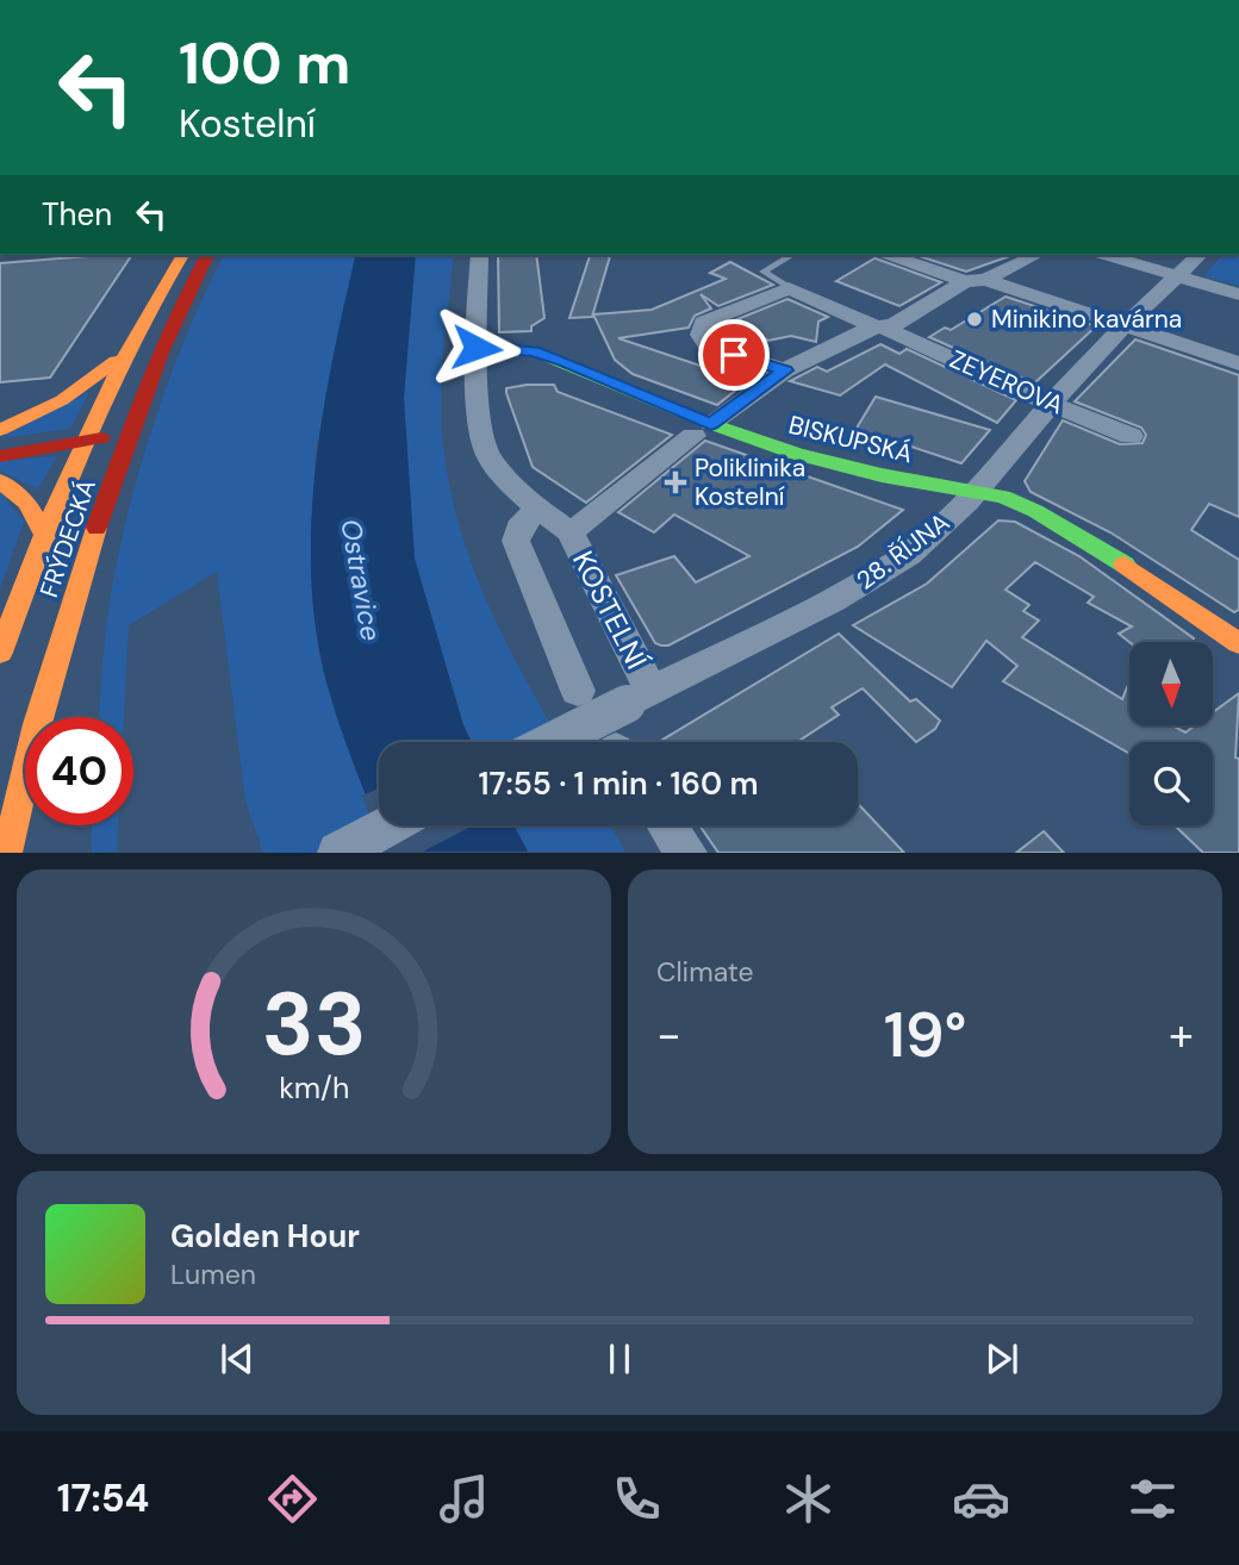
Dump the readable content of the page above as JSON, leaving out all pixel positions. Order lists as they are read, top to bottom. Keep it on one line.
{"streets":{"main road":["BISKUPSKÁ","FRÝDECKÁ"],"street":["ZEYEROVA","28. ŘÍJNA","KOSTELNÍ"]},"crossings":[["ZEYEROVA","28. ŘÍJNA"],["ZEYEROVA","KOSTELNÍ"],["BISKUPSKÁ","28. ŘÍJNA"],["BISKUPSKÁ","KOSTELNÍ"],["28. ŘÍJNA","KOSTELNÍ"]],"water":["Ostravice"],"places":{"other":["Minikino kavárna"],"health":["Poliklinika Kostelní"]},"north":"bottom","page":{"turn":["100 m","Kostelní"],"then":"Then","limit":"40","trip":"17:55 · 1 min · 160 m","tile":"Climate","heat":["−","19°","+"],"song":["Golden Hour","Lumen"],"tabs":"17:54","gauge":["33","km/h"]}}
